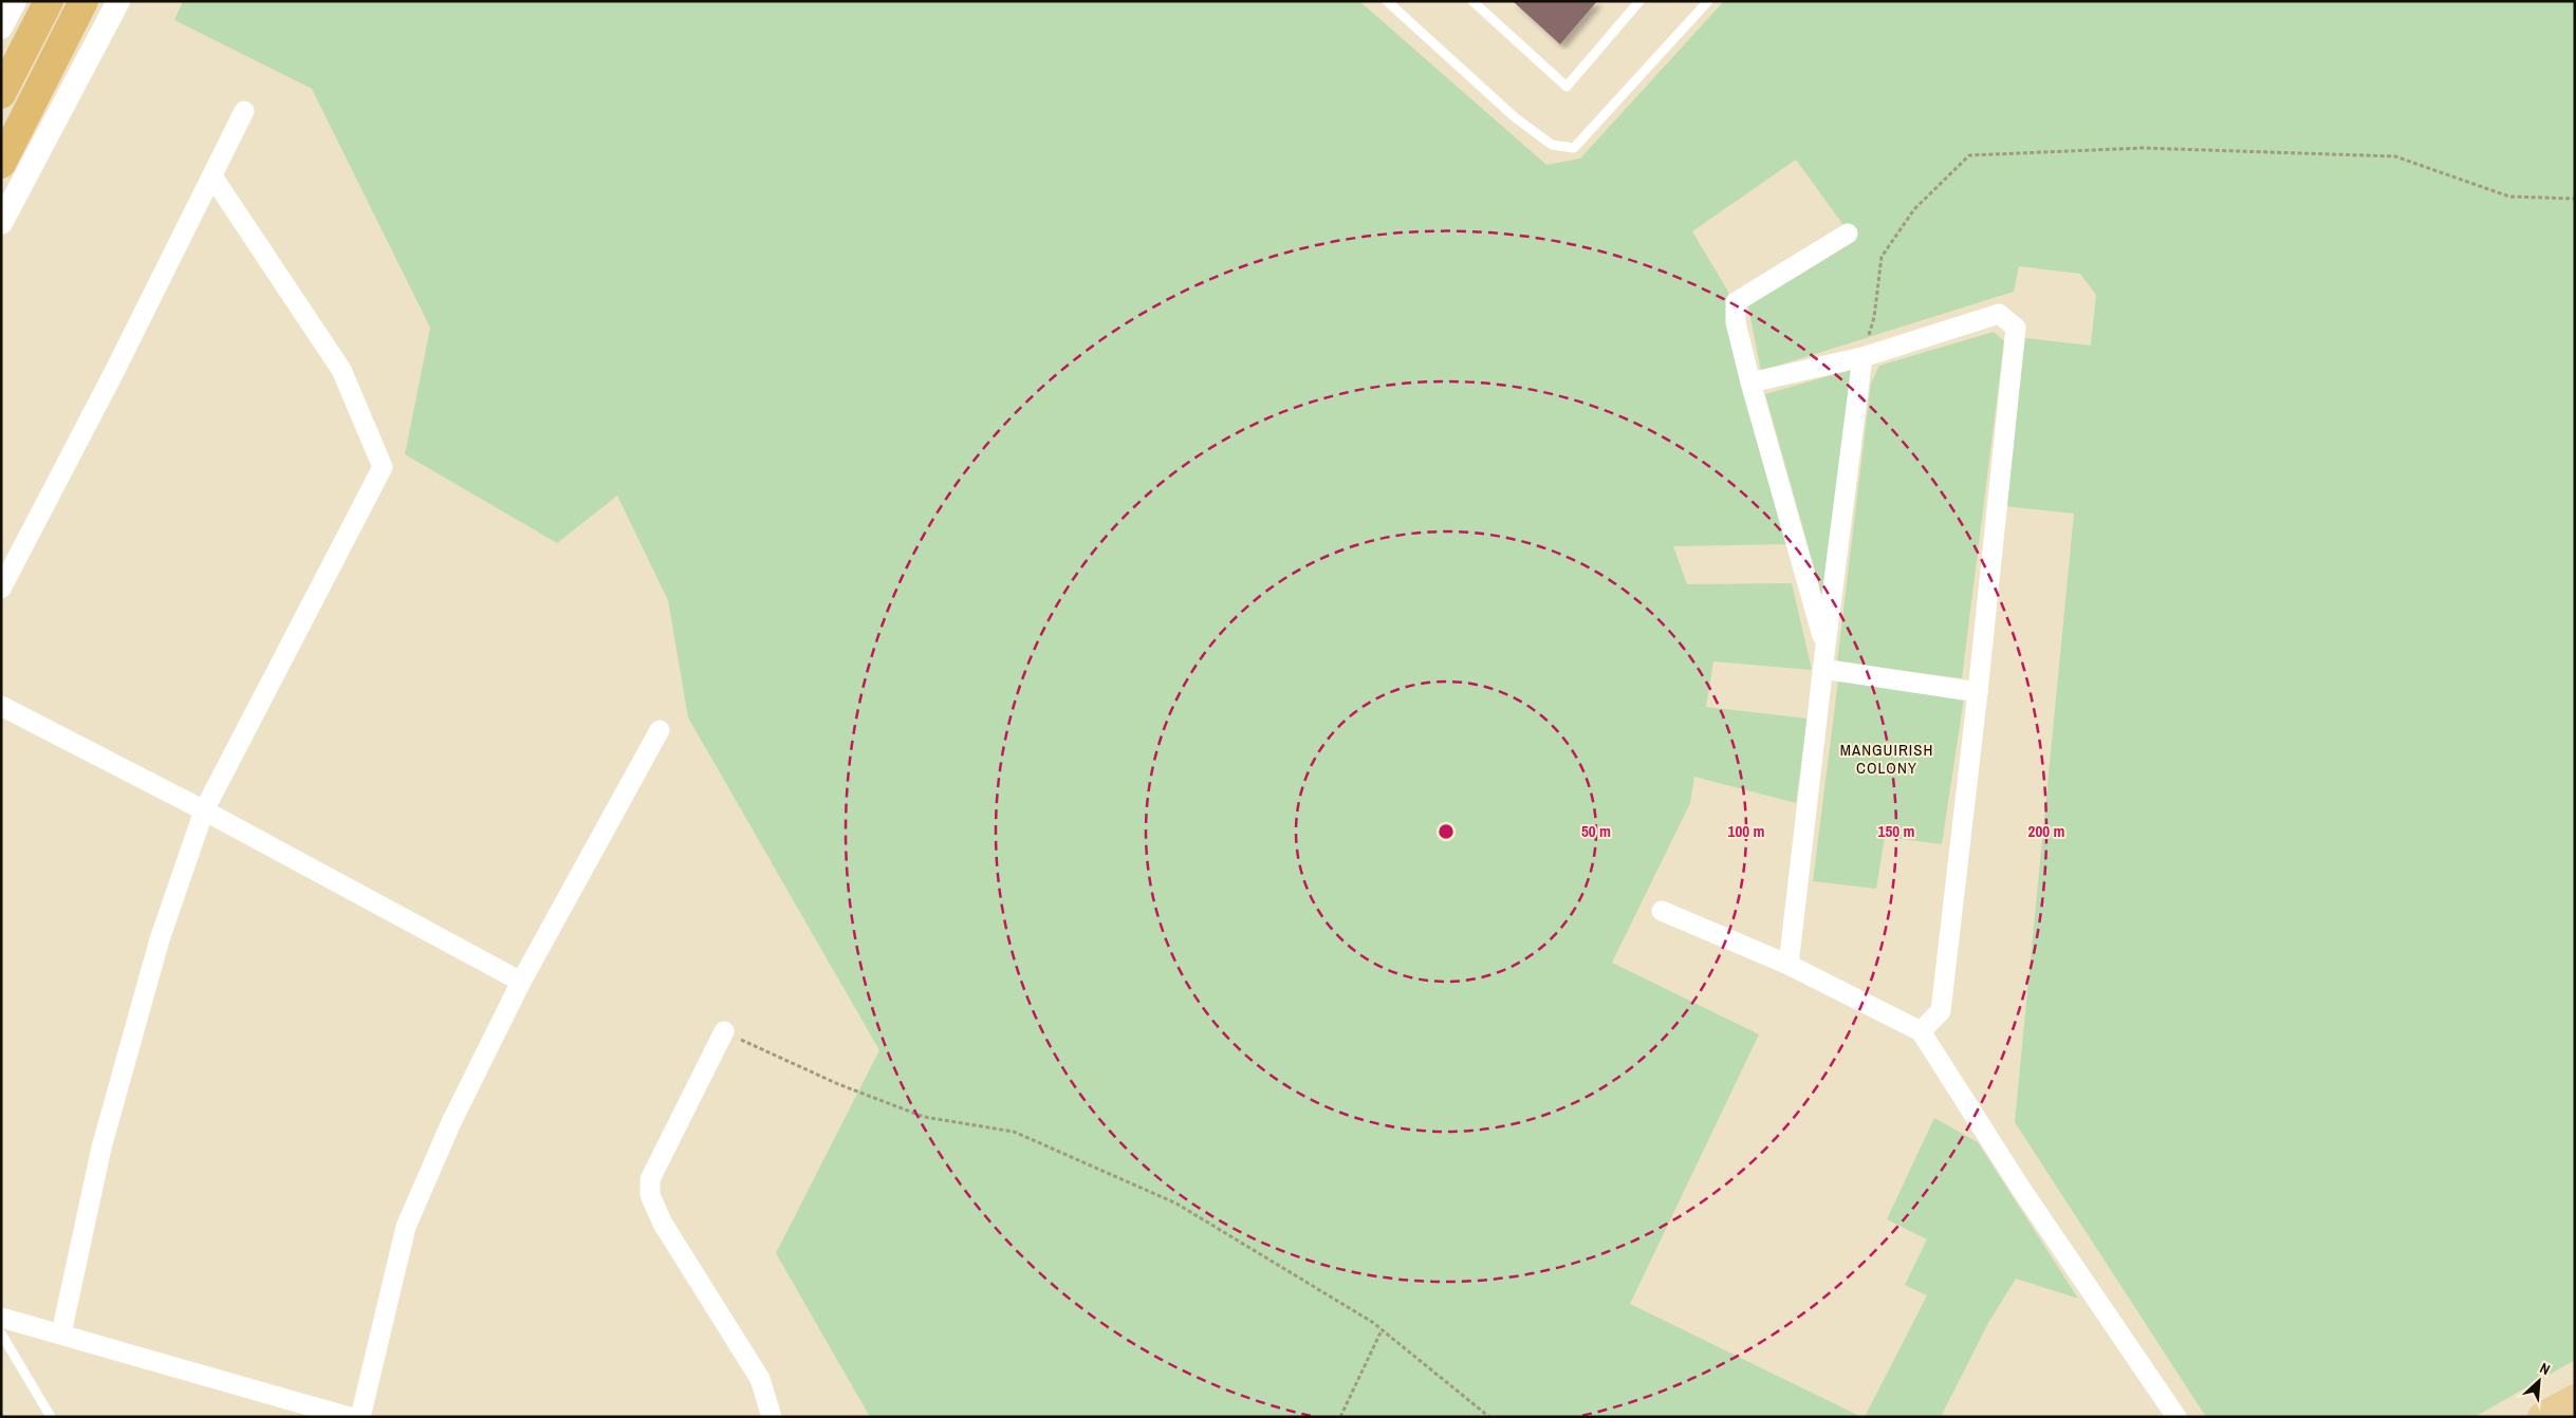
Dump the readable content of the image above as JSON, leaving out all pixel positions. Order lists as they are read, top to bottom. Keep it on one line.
{"districts":["MANGUIRISH COLONY"],"north":"top right","rings":["50 m","100 m","150 m","200 m"]}
